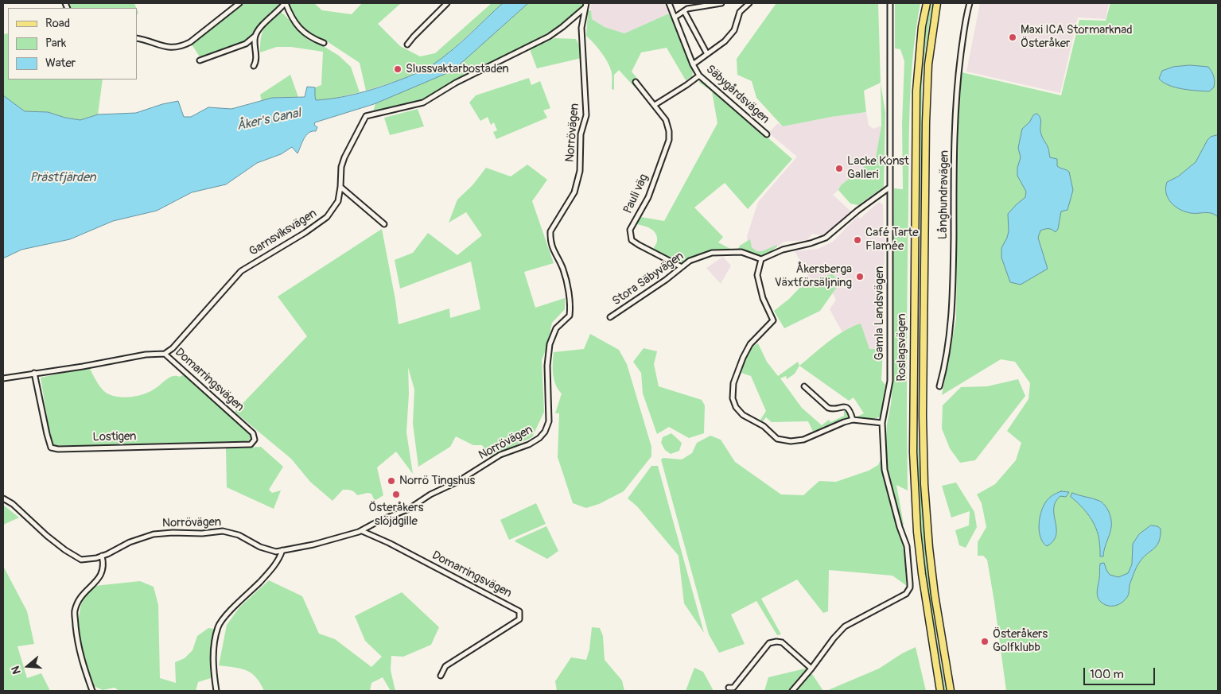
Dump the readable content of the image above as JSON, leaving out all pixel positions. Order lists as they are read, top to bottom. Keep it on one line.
{"streets":{"main road":["Roslagsvägen"],"street":["Säbygårdsvägen","Norrövägen","Pauli väg","Långhundravägen","Garnsviksvägen","Stora Säbyvägen","Gamla Landsvägen","Domarringsvägen","Lostigen"]},"crossings":[["Norrövägen","Garnsviksvägen"],["Norrövägen","Domarringsvägen"],["Pauli väg","Stora Säbyvägen"],["Garnsviksvägen","Domarringsvägen"],["Domarringsvägen","Lostigen"]],"water":["Åker's Canal","Prästfjärden"],"places":["Maxi ICA Stormarknad Österåker","Slussvaktarbostaden","Lacke Konst Galleri","Café Tarte Flamée","Åkersberga Växtförsäljning","Norrö Tingshus","Österåkers slöjdgille","Österåkers Golfklubb"],"legend":["Road","Park","Water"],"scale_bar":"100 m","north":"left"}
